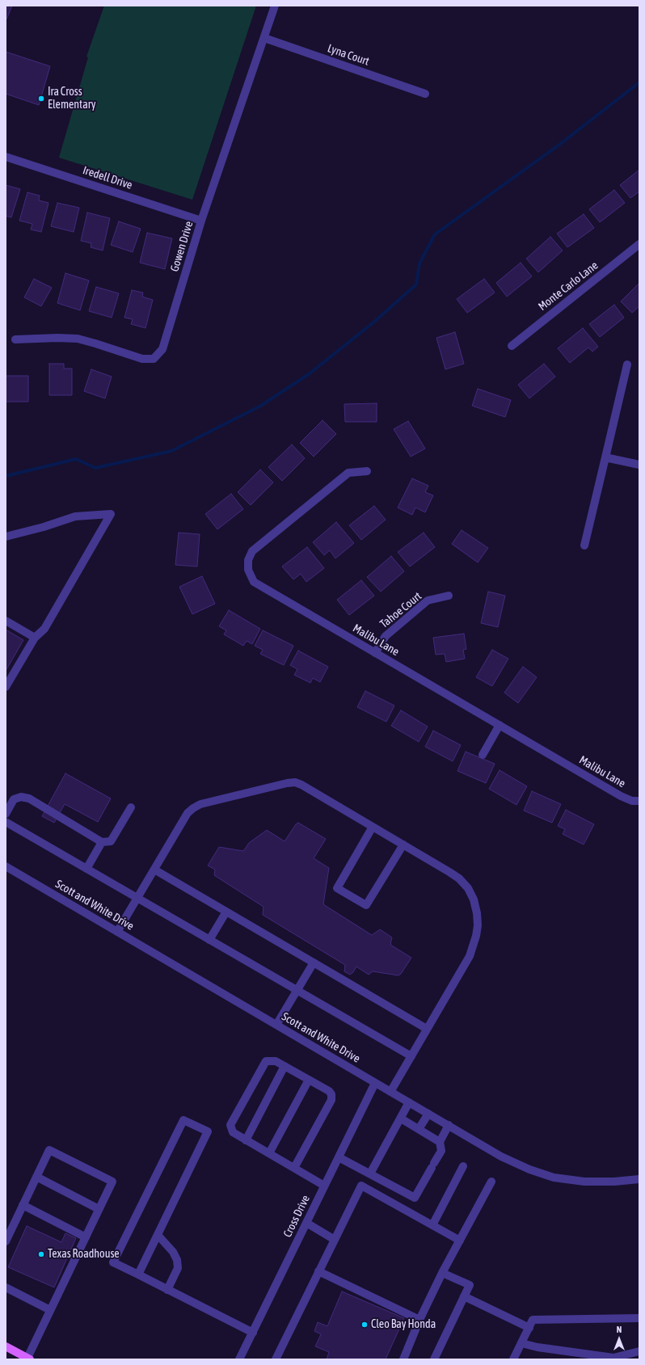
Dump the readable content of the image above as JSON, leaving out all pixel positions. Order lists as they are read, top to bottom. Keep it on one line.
{"streets":{"street":["Lyna Court","Iredell Drive","Gowen Drive","Monte Carlo Lane","Tahoe Court","Malibu Lane","Scott and White Drive","Cross Drive"]},"crossings":[["Lyna Court","Gowen Drive"],["Iredell Drive","Gowen Drive"],["Tahoe Court","Malibu Lane"],["Scott and White Drive","Cross Drive"]],"places":["Ira Cross Elementary","Texas Roadhouse","Cleo Bay Honda"],"north":"top"}
